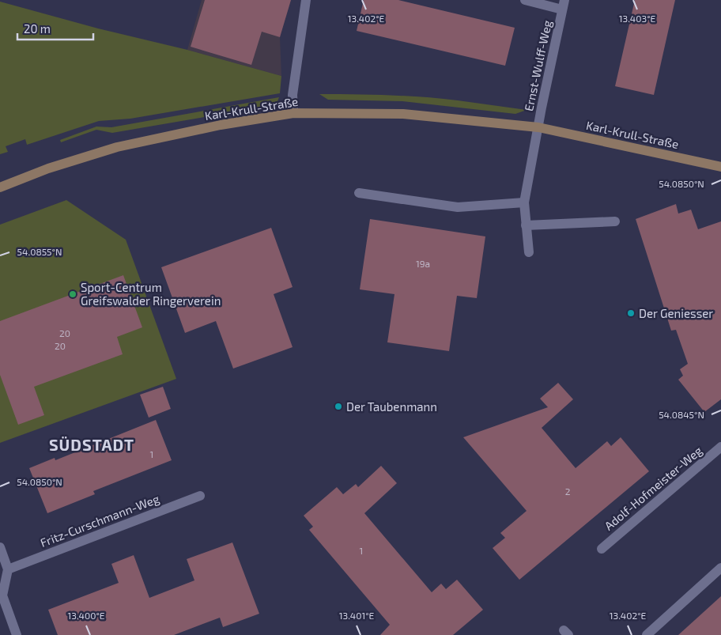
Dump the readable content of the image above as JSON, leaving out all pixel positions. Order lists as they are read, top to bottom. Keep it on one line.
{"streets":{"street":["Ernst-Wulff-Weg","Karl-Krull-Straße","Adolf-Hofmeister-Weg","Fritz-Curschmann-Weg"]},"crossings":[["Ernst-Wulff-Weg","Karl-Krull-Straße"]],"districts":["SÜDSTADT"],"places":["Sport-Centrum Greifswalder Ringerverein","Der Geniesser","Der Taubenmann"],"house_numbers":["19a","20","20","1","2","1"],"scale_bar":"20 m","coordinates":["13.402°E","13.403°E","54.0850°N","54.0855°N","54.0845°N","13.400°E","13.401°E"]}
